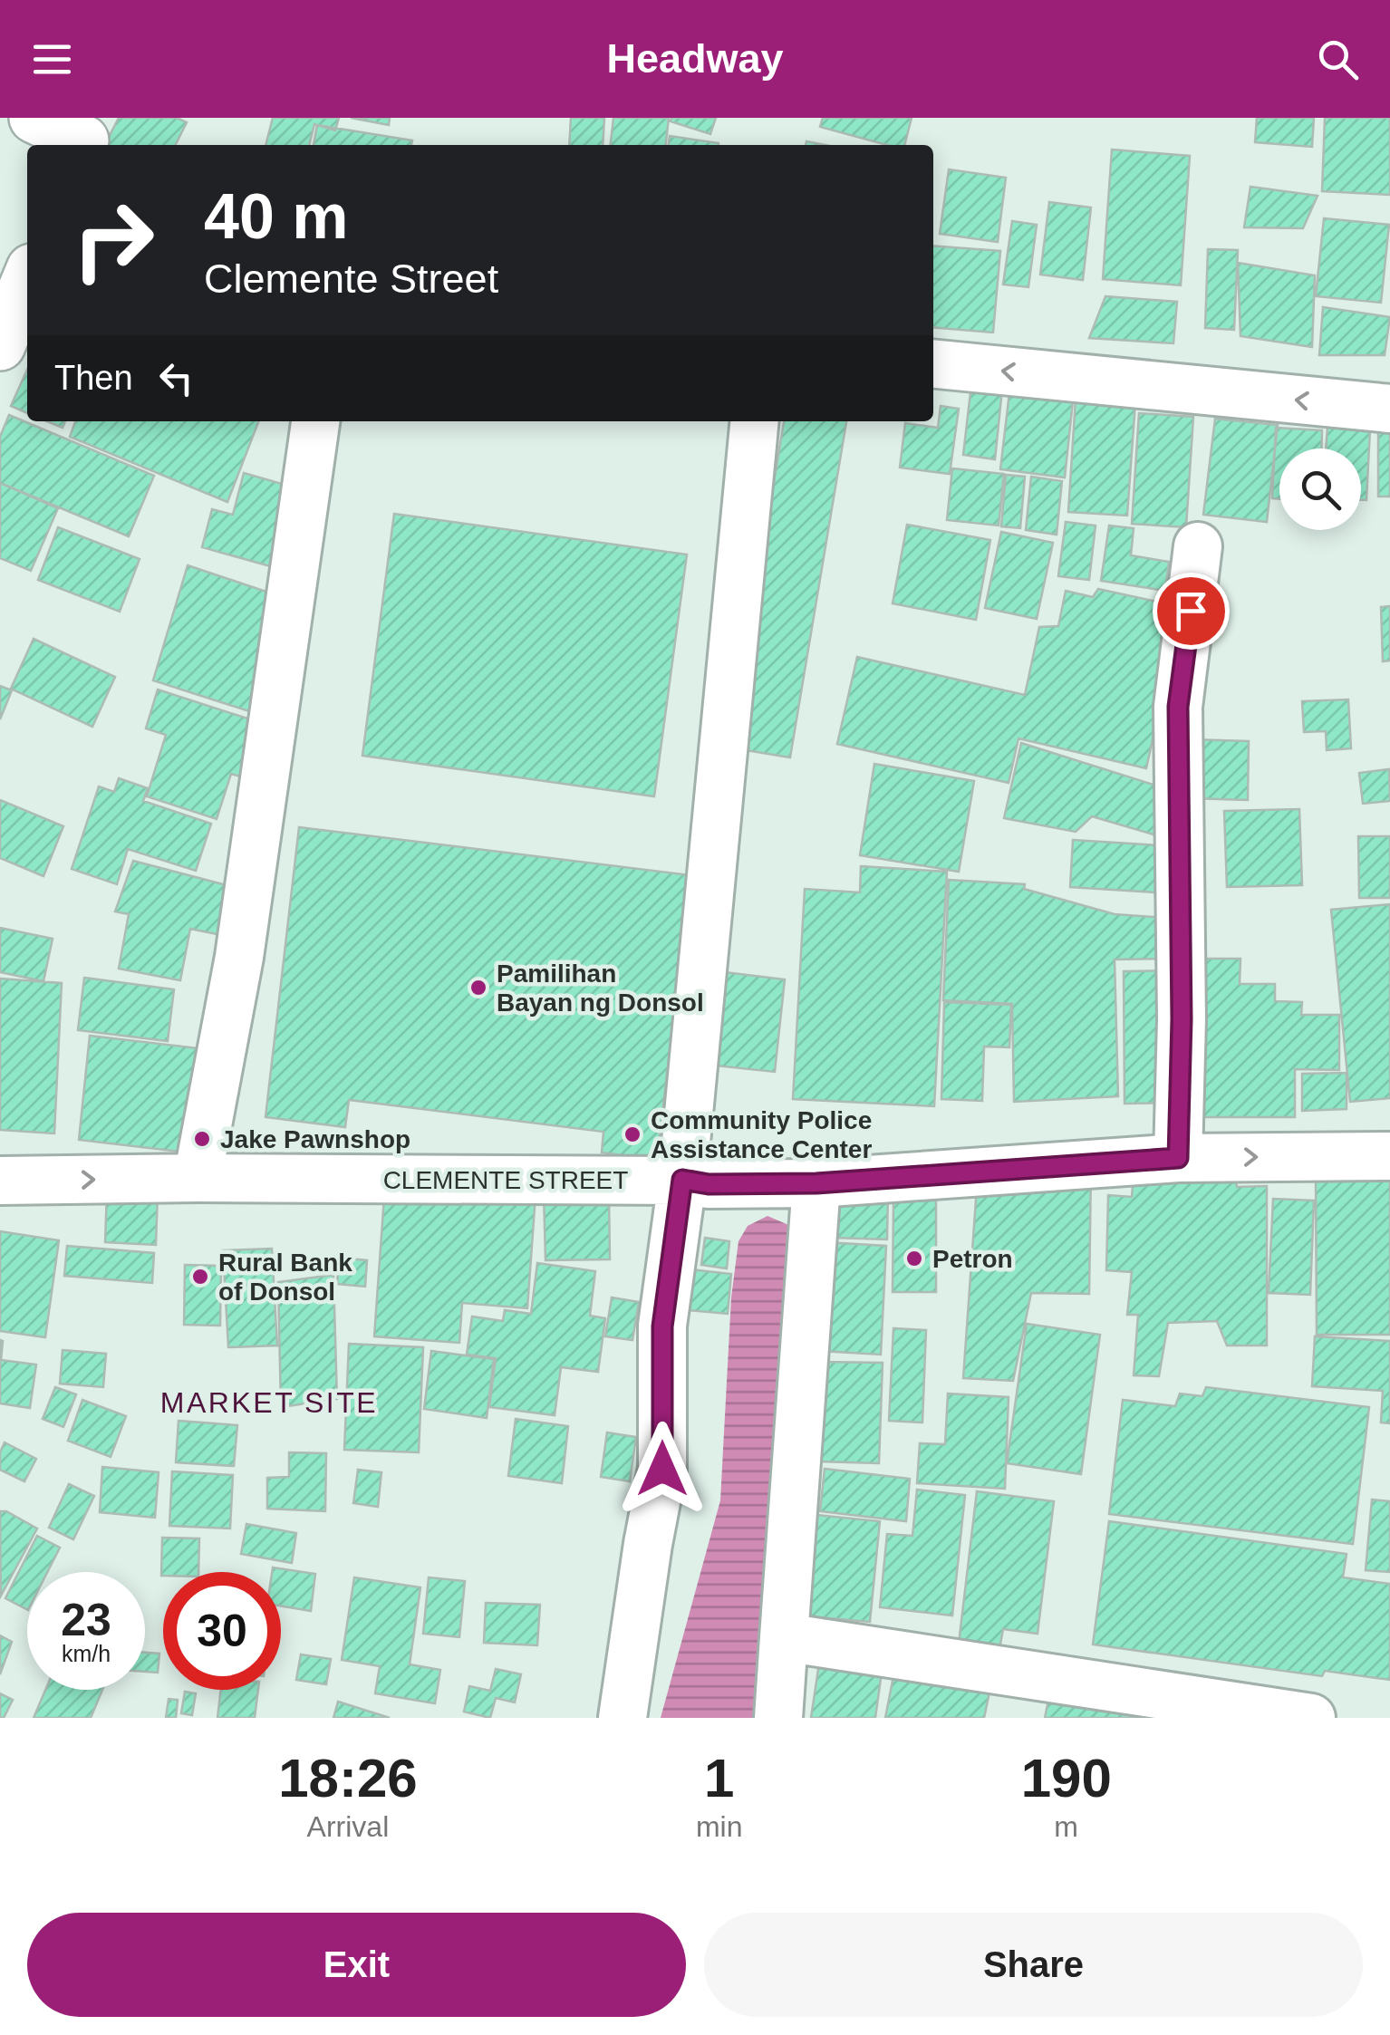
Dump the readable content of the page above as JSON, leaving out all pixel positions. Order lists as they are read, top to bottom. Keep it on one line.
{"streets":{"street":["CLEMENTE STREET"]},"districts":["MARKET SITE"],"places":["Pamilihan Bayan ng Donsol","Community Police Assistance Center","Jake Pawnshop","Petron","Rural Bank of Donsol"],"page":{"header":"Headway","turn":["40 m","Clemente Street"],"then":"Then","speed":"23 km/h","limit":"30","eta":["18:26","Arrival","1","min","190","m"],"buttons":["Exit","Share"]}}
